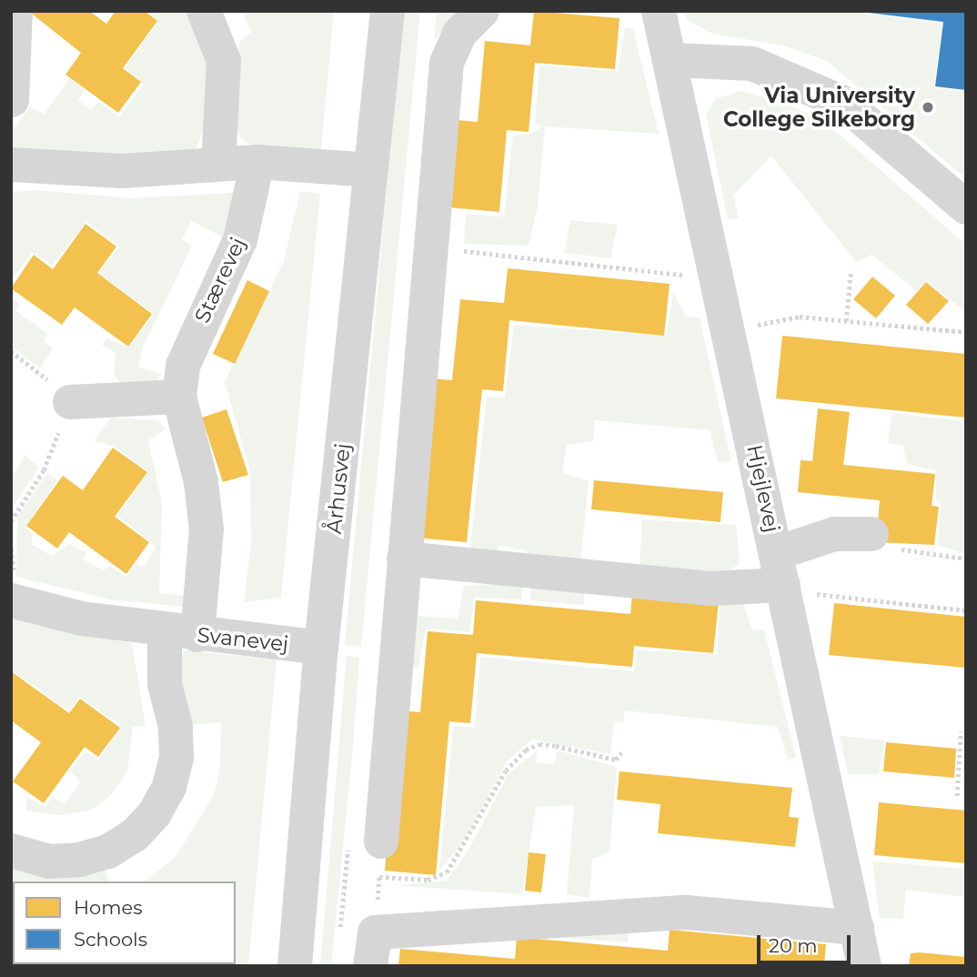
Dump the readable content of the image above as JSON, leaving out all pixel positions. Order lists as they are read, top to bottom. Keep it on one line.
{"streets":{"street":["Stærevej","Århusvej","Hjejlevej","Svanevej"]},"crossings":[["Stærevej","Svanevej"],["Århusvej","Svanevej"]],"places":["Via University College Silkeborg"],"legend":["Homes","Schools"],"scale_bar":"20 m"}
